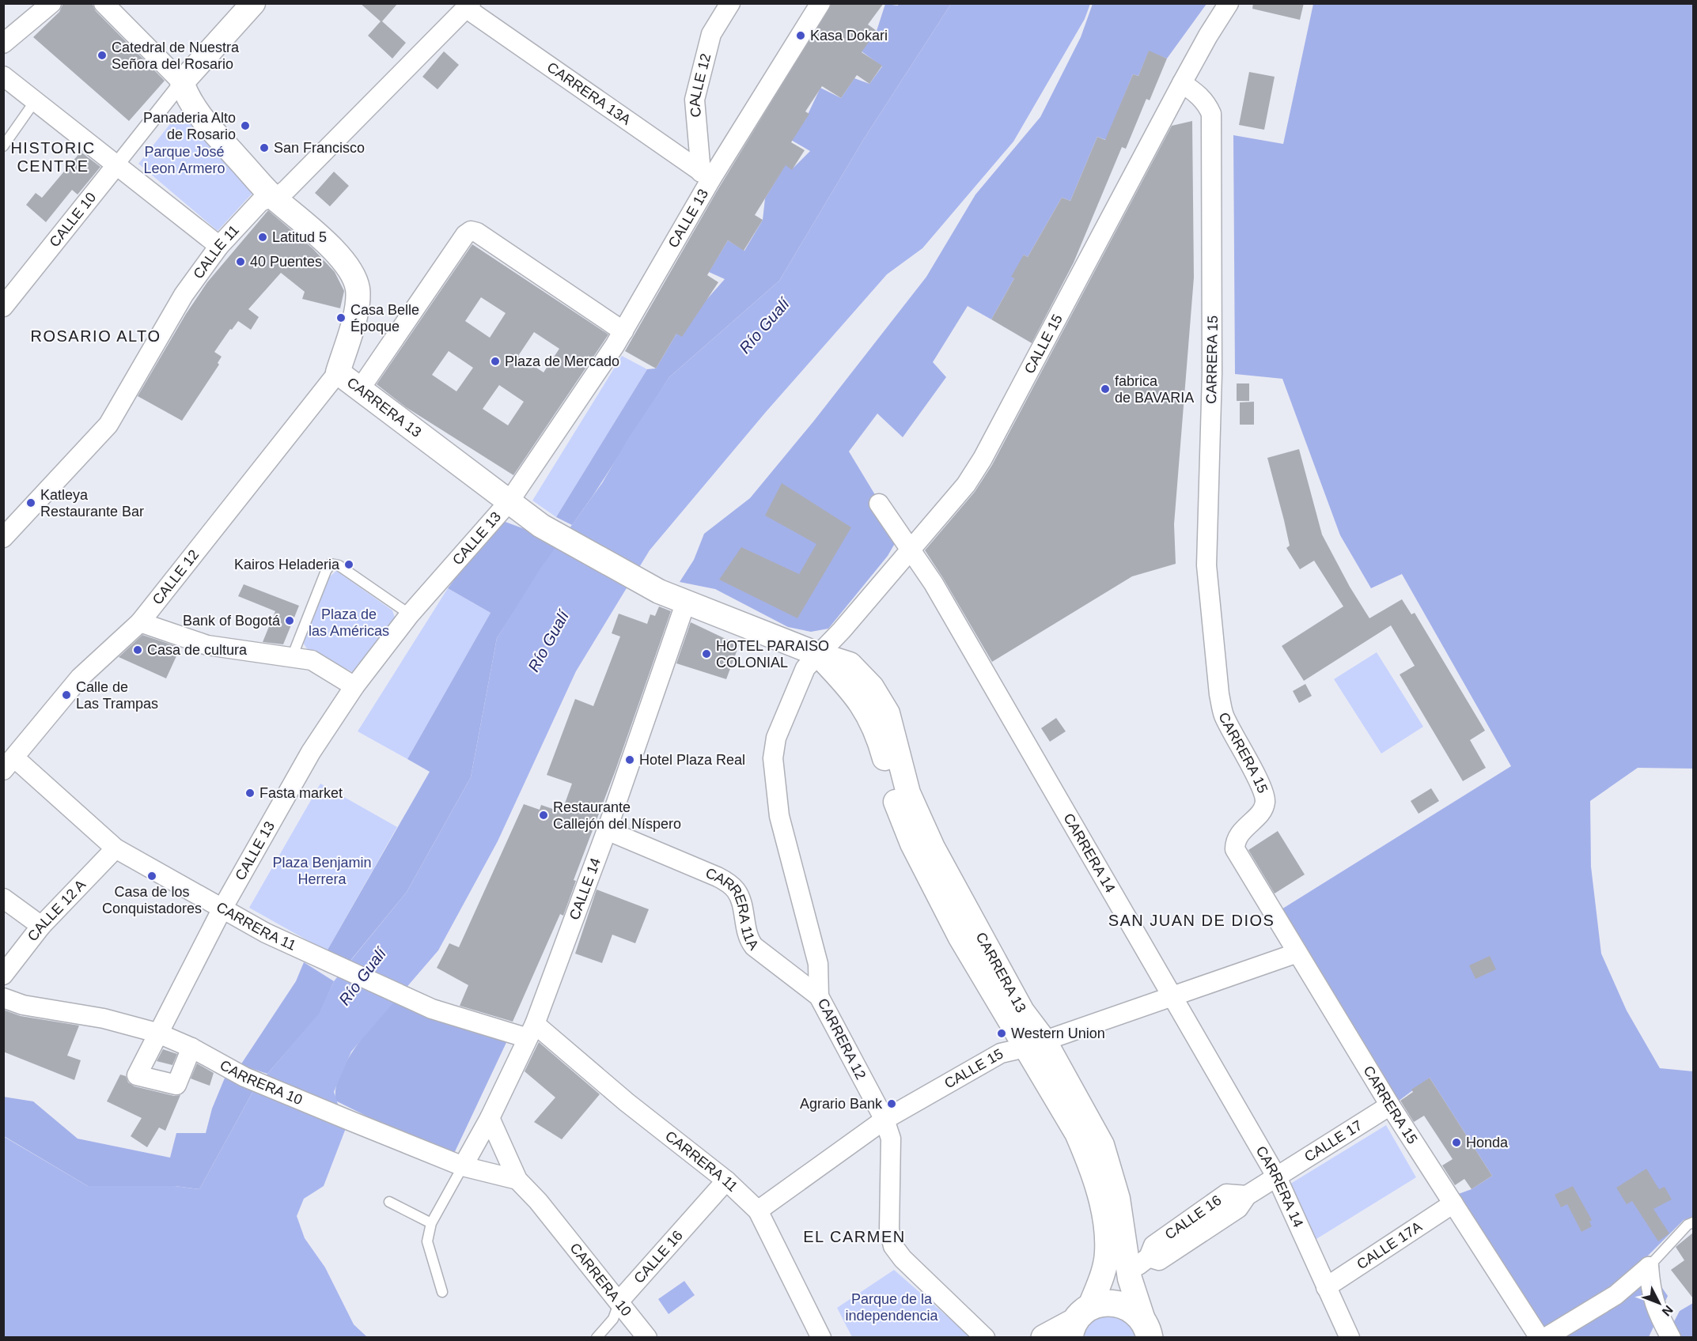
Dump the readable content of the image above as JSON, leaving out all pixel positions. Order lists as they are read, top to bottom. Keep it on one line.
{"streets":{"street":["CALLE 12","CARRERA 13A","CALLE 13","CALLE 10","CALLE 11","CALLE 15","CARRERA 15","CARRERA 13","CARRERA 14","CALLE 14","CALLE 12 A","CARRERA 11A","CARRERA 11","CARRERA 12","CARRERA 10","CALLE 17","CALLE 16","CALLE 17A"]},"crossings":[["CALLE 12","CARRERA 13A"],["CALLE 12","CALLE 13"],["CALLE 12","CARRERA 13"],["CALLE 12","CARRERA 11"],["CARRERA 13A","CALLE 13"],["CARRERA 13A","CALLE 11"],["CALLE 13","CARRERA 13"],["CALLE 13","CARRERA 11"],["CALLE 13","CARRERA 10"],["CALLE 10","CARRERA 13"],["CALLE 11","CARRERA 13"],["CALLE 15","CARRERA 15"],["CALLE 15","CARRERA 13"],["CALLE 15","CARRERA 14"],["CALLE 15","CARRERA 11"],["CALLE 15","CARRERA 12"],["CARRERA 15","CALLE 17"],["CARRERA 15","CALLE 17A"],["CARRERA 13","CALLE 14"],["CARRERA 13","CARRERA 12"],["CARRERA 13","CALLE 16"],["CARRERA 14","CALLE 17"],["CARRERA 14","CALLE 16"],["CARRERA 14","CALLE 17A"],["CALLE 14","CARRERA 11A"],["CALLE 14","CARRERA 11"],["CALLE 14","CARRERA 10"],["CALLE 12 A","CARRERA 11"],["CARRERA 11A","CARRERA 12"],["CARRERA 11","CALLE 16"],["CARRERA 10","CALLE 16"],["CALLE 17","CALLE 16"]],"districts":["HISTORIC CENTRE","ROSARIO ALTO","SAN JUAN DE DIOS","EL CARMEN"],"water":["Río Gualí"],"parks":["Parque José Leon Armero","Plaza de las Américas","Plaza Benjamin Herrera","Parque de la independencia"],"places":["Kasa Dokari","Catedral de Nuestra Señora del Rosario","Panaderia Alto de Rosario","San Francisco","Latitud 5","40 Puentes","Casa Belle Époque","Plaza de Mercado","fabrica de BAVARIA","Katleya Restaurante Bar","Kairos Heladeria","Bank of Bogotá","Casa de cultura","HOTEL PARAISO COLONIAL","Calle de Las Trampas","Hotel Plaza Real","Fasta market","Restaurante Callejón del Níspero","Casa de los Conquistadores","Western Union","Agrario Bank","Honda"],"north":"bottom right"}
